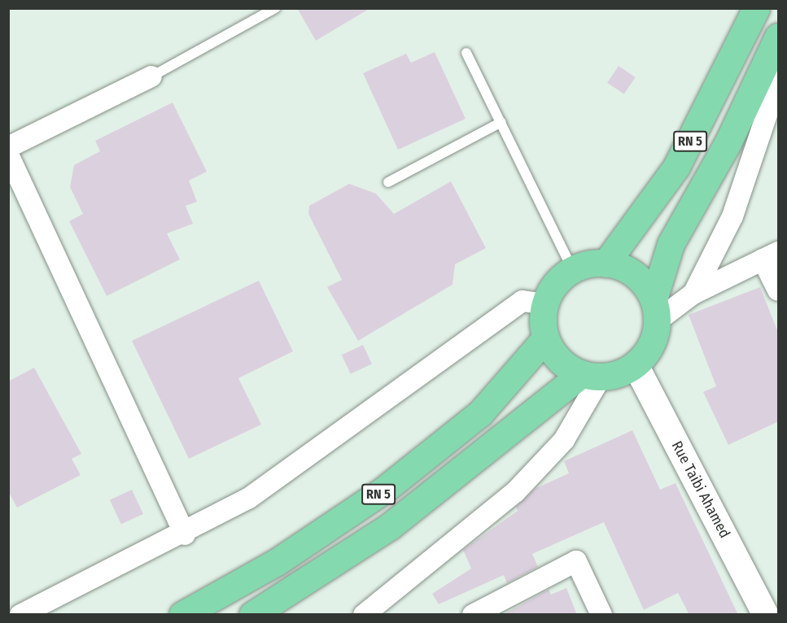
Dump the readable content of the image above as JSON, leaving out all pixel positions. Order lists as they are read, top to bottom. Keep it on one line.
{"streets":{"main road":["RN 5"],"street":["Rue Taibi Ahamed"]},"crossings":[["RN 5","Rue Taibi Ahamed"]]}
